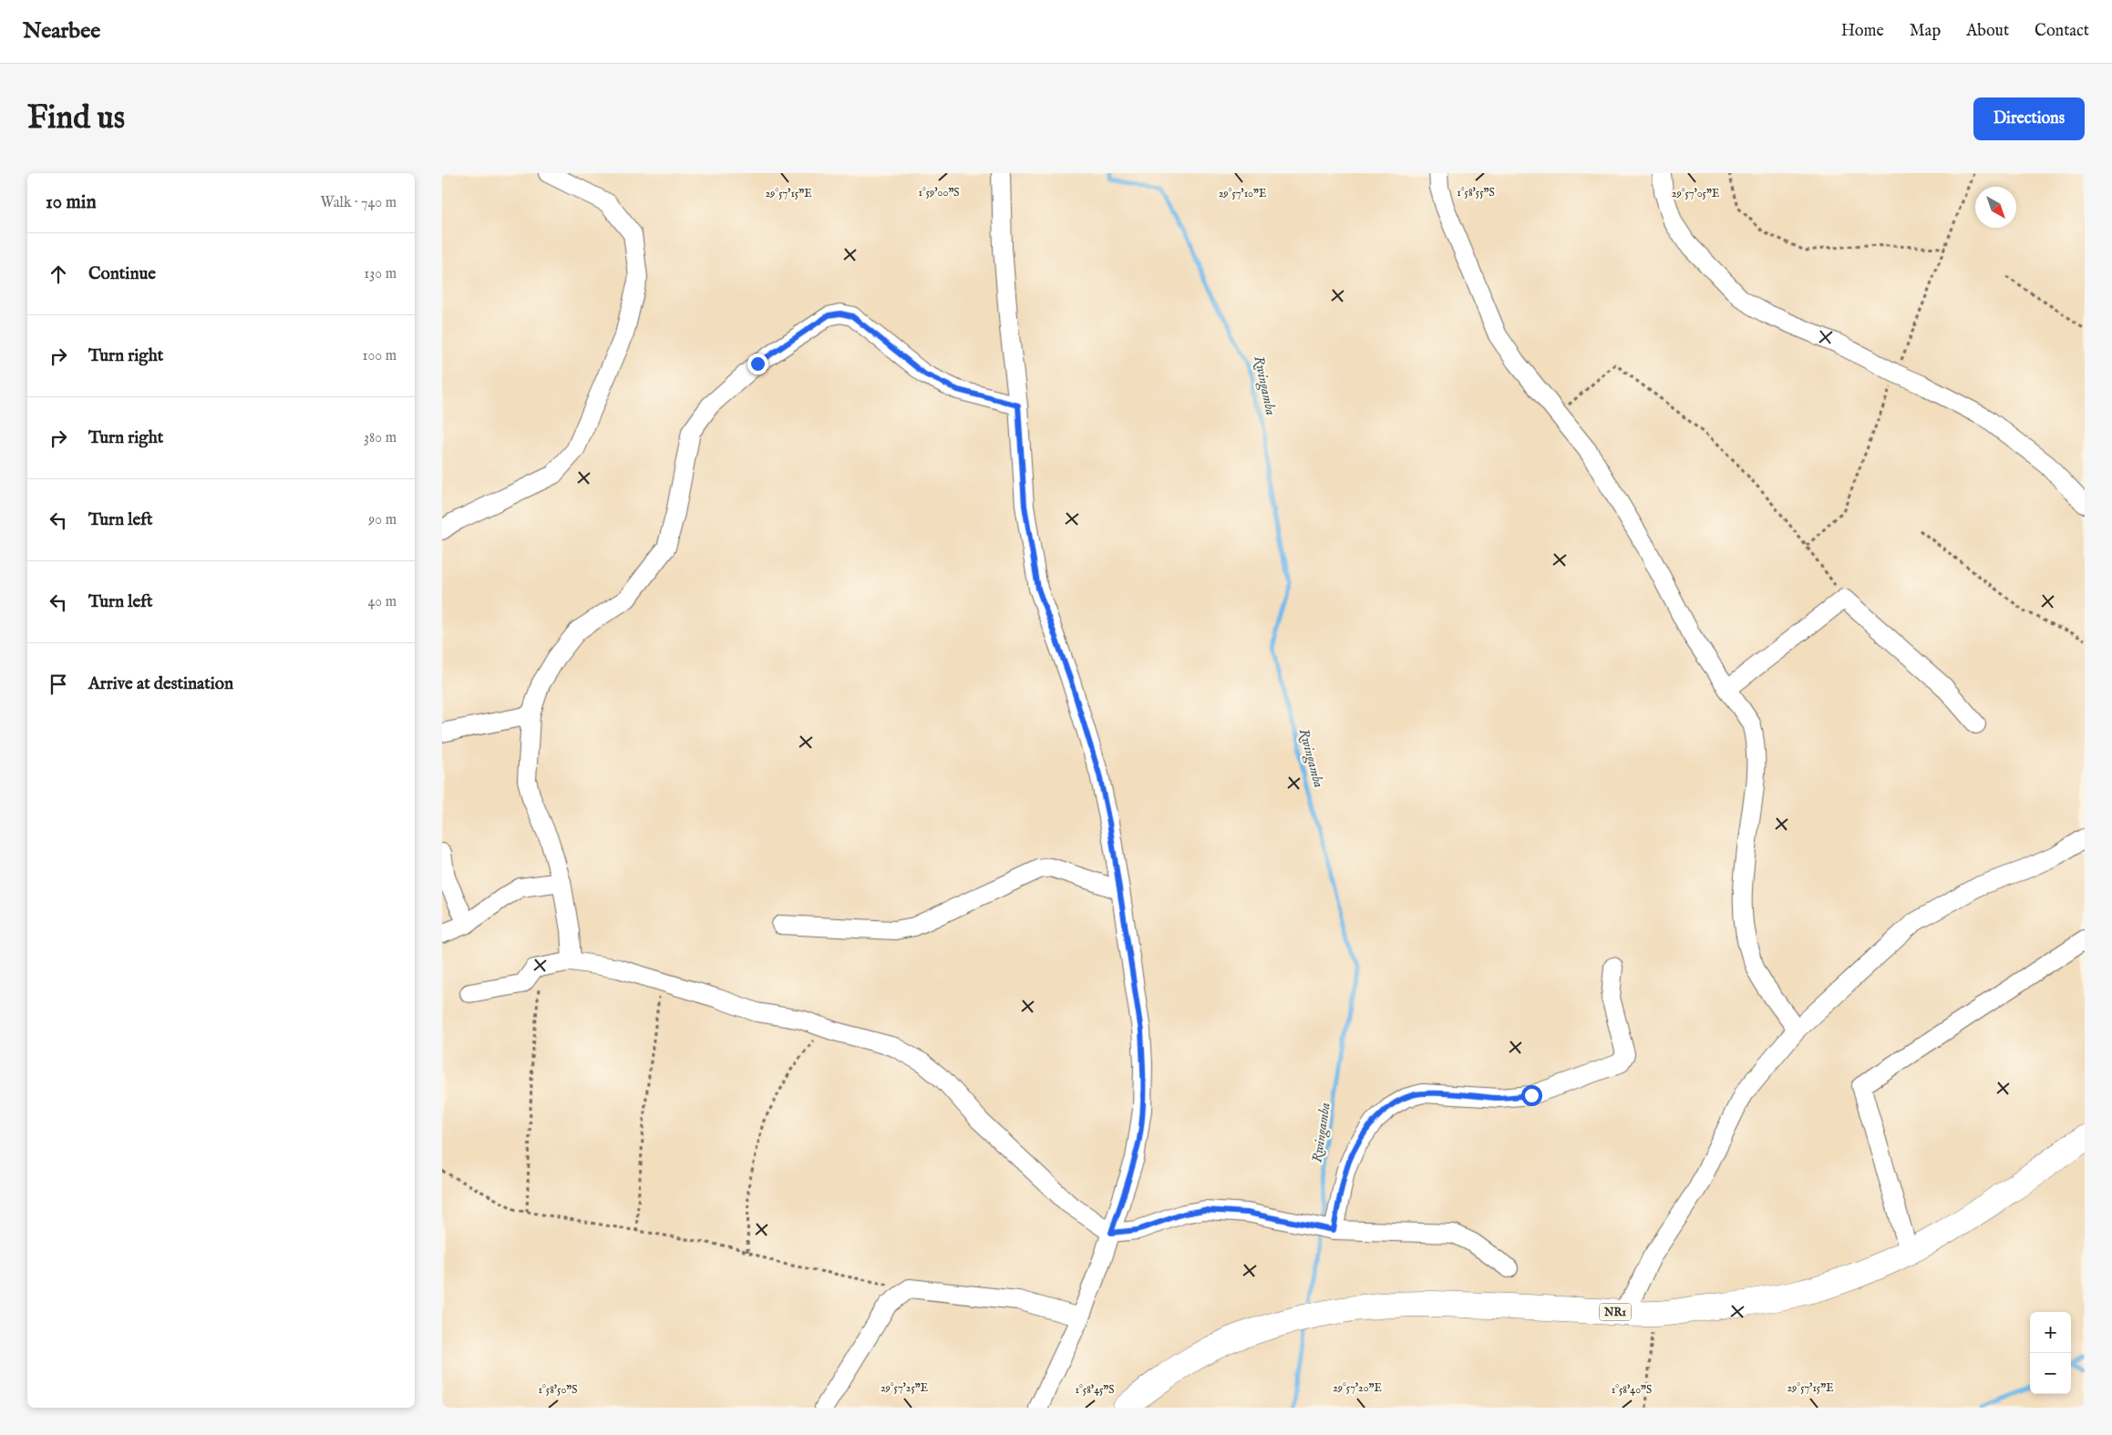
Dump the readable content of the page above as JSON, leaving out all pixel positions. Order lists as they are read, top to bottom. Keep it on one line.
{"streets":{"highway":["NR1"]},"water":["Rwingamba"],"north":"bottom right","page":{"header":"Nearbee","nav":["Home","Map","About","Contact"],"buttons":"Directions","title":"Find us","heading":["10 min","Walk · 740 m"],"list":[["Continue","130 m"],["Turn right","100 m"],["Turn right","380 m"],["Turn left","90 m"],["Turn left","40 m"],"Arrive at destination"],"map_buttons":["+","−"]},"coordinates":["1°59'00\"S","1°58'55\"S","29°57'05\"E","29°57'15\"E","29°57'10\"E","29°57'25\"E","29°57'20\"E","1°58'50\"S","1°58'45\"S","1°58'40\"S"]}
